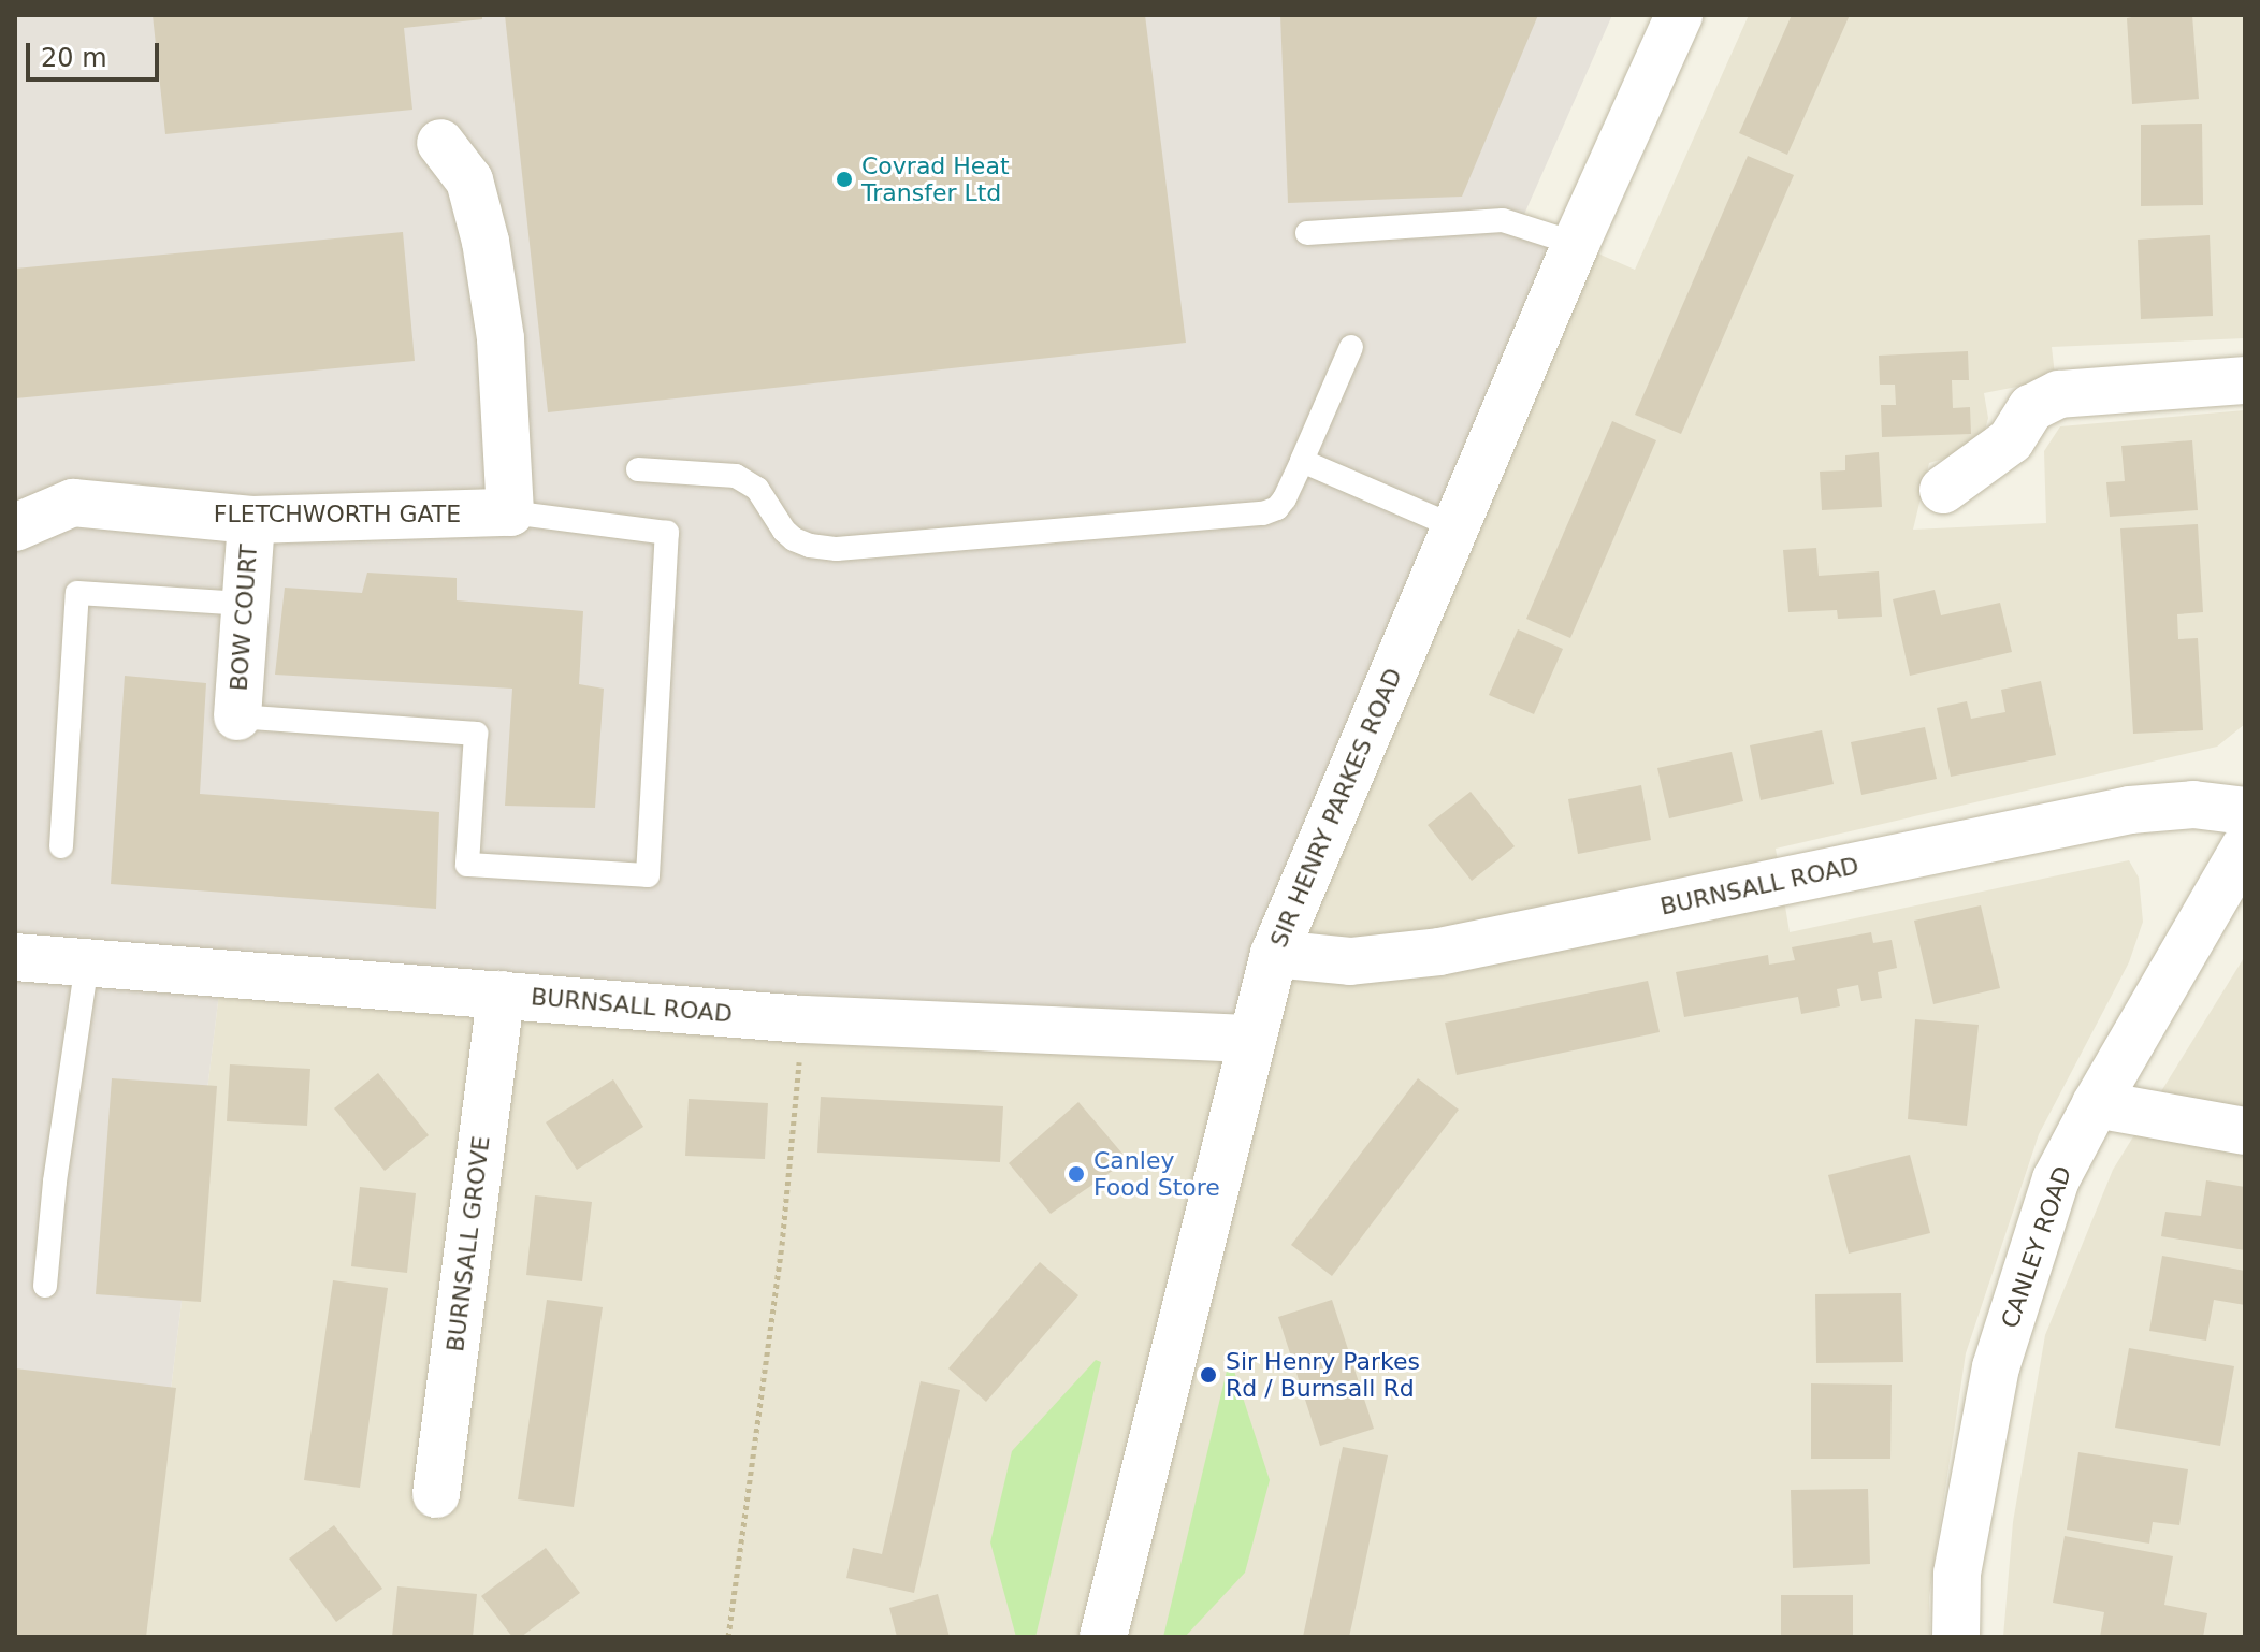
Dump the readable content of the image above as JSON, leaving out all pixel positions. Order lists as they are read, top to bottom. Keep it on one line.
{"streets":{"street":["FLETCHWORTH GATE","BOW COURT","SIR HENRY PARKES ROAD","BURNSALL ROAD","BURNSALL GROVE","CANLEY ROAD"]},"crossings":[["FLETCHWORTH GATE","BOW COURT"],["SIR HENRY PARKES ROAD","BURNSALL ROAD"],["BURNSALL ROAD","BURNSALL GROVE"]],"places":["Covrad Heat Transfer Ltd","Canley Food Store","Sir Henry Parkes Rd / Burnsall Rd"],"scale_bar":"20 m"}
